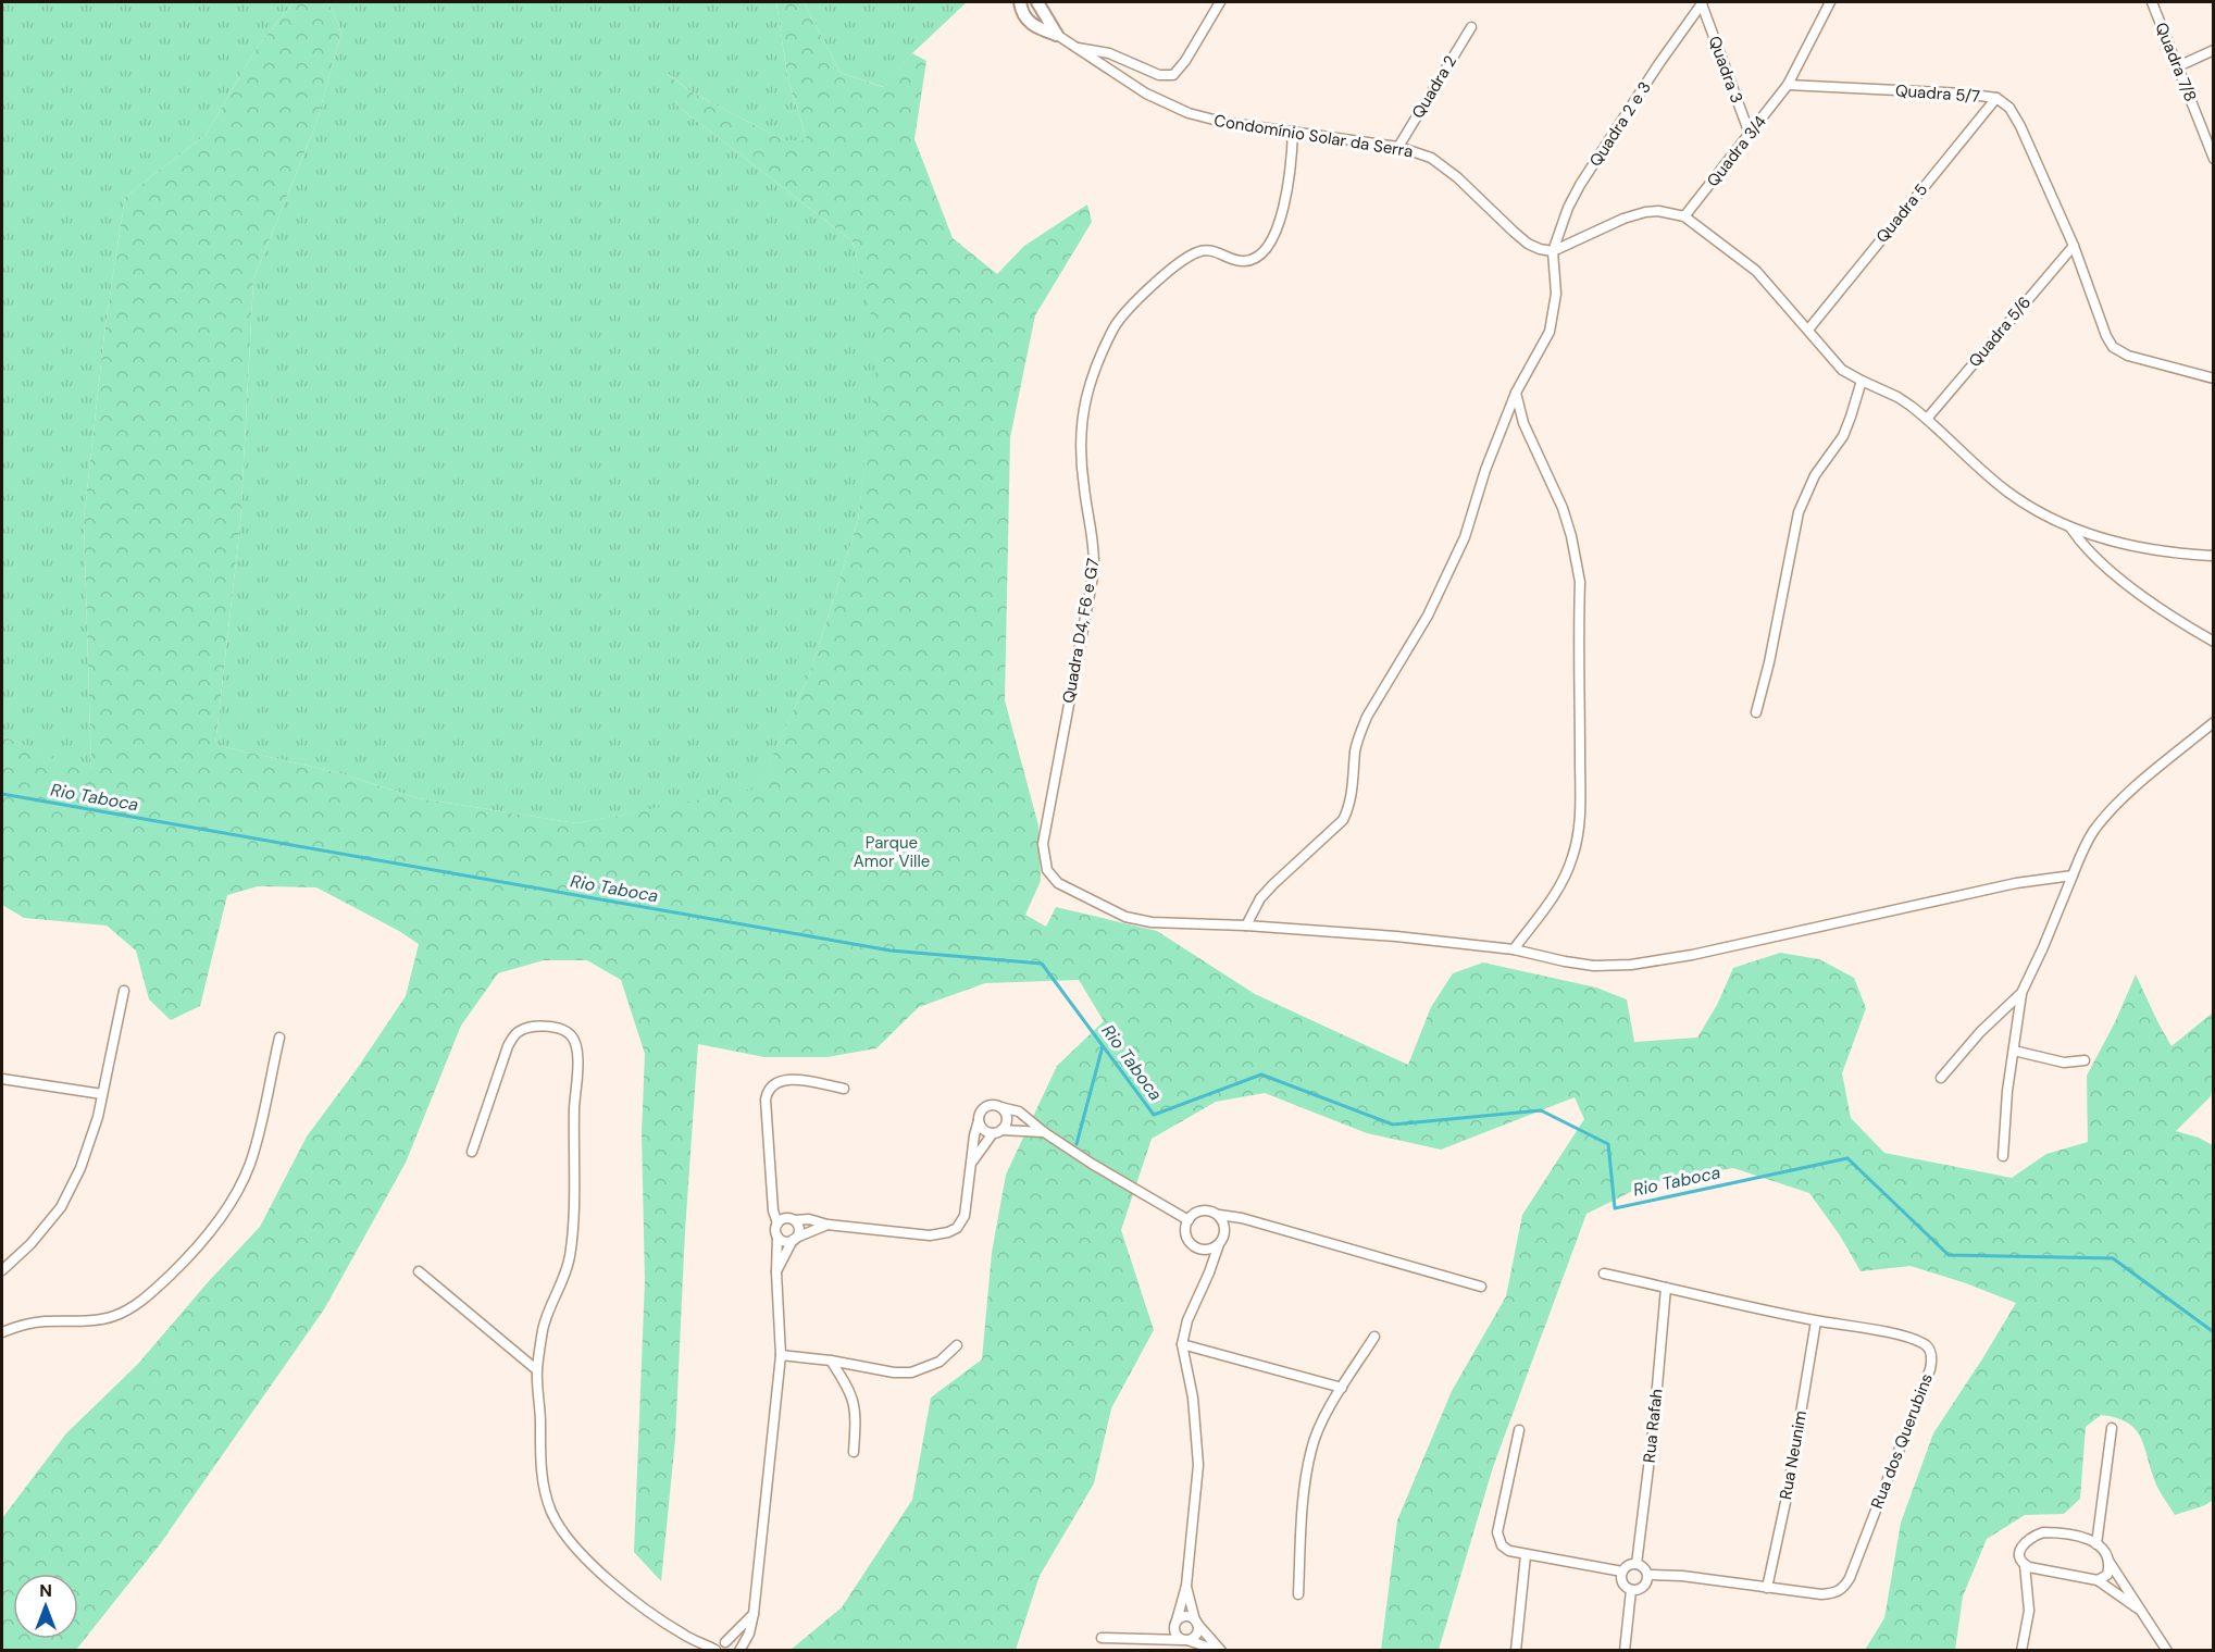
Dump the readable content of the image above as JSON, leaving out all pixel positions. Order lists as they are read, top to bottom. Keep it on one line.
{"streets":{"street":["Quadra 7/8","Quadra 3","Quadra 2","Quadra 5/7","Quadra 2 e 3","Condomínio Solar da Serra","Quadra 3/4","Quadra 5","Quadra 5/6","Quadra D4, F6 e G7","Rua Rafah","Rua dos Querubins","Rua Neunim"]},"crossings":[["Quadra 3","Quadra 2 e 3"],["Quadra 3","Quadra 3/4"],["Quadra 2","Condomínio Solar da Serra"],["Quadra 5/7","Quadra 3/4"],["Quadra 5/7","Quadra 5"],["Quadra 5/7","Quadra 5/6"],["Quadra 2 e 3","Condomínio Solar da Serra"],["Condomínio Solar da Serra","Quadra D4, F6 e G7"],["Rua Rafah","Rua dos Querubins"],["Rua dos Querubins","Rua Neunim"]],"water":["Rio Taboca"],"parks":["Parque Amor Ville"],"north":"top"}
